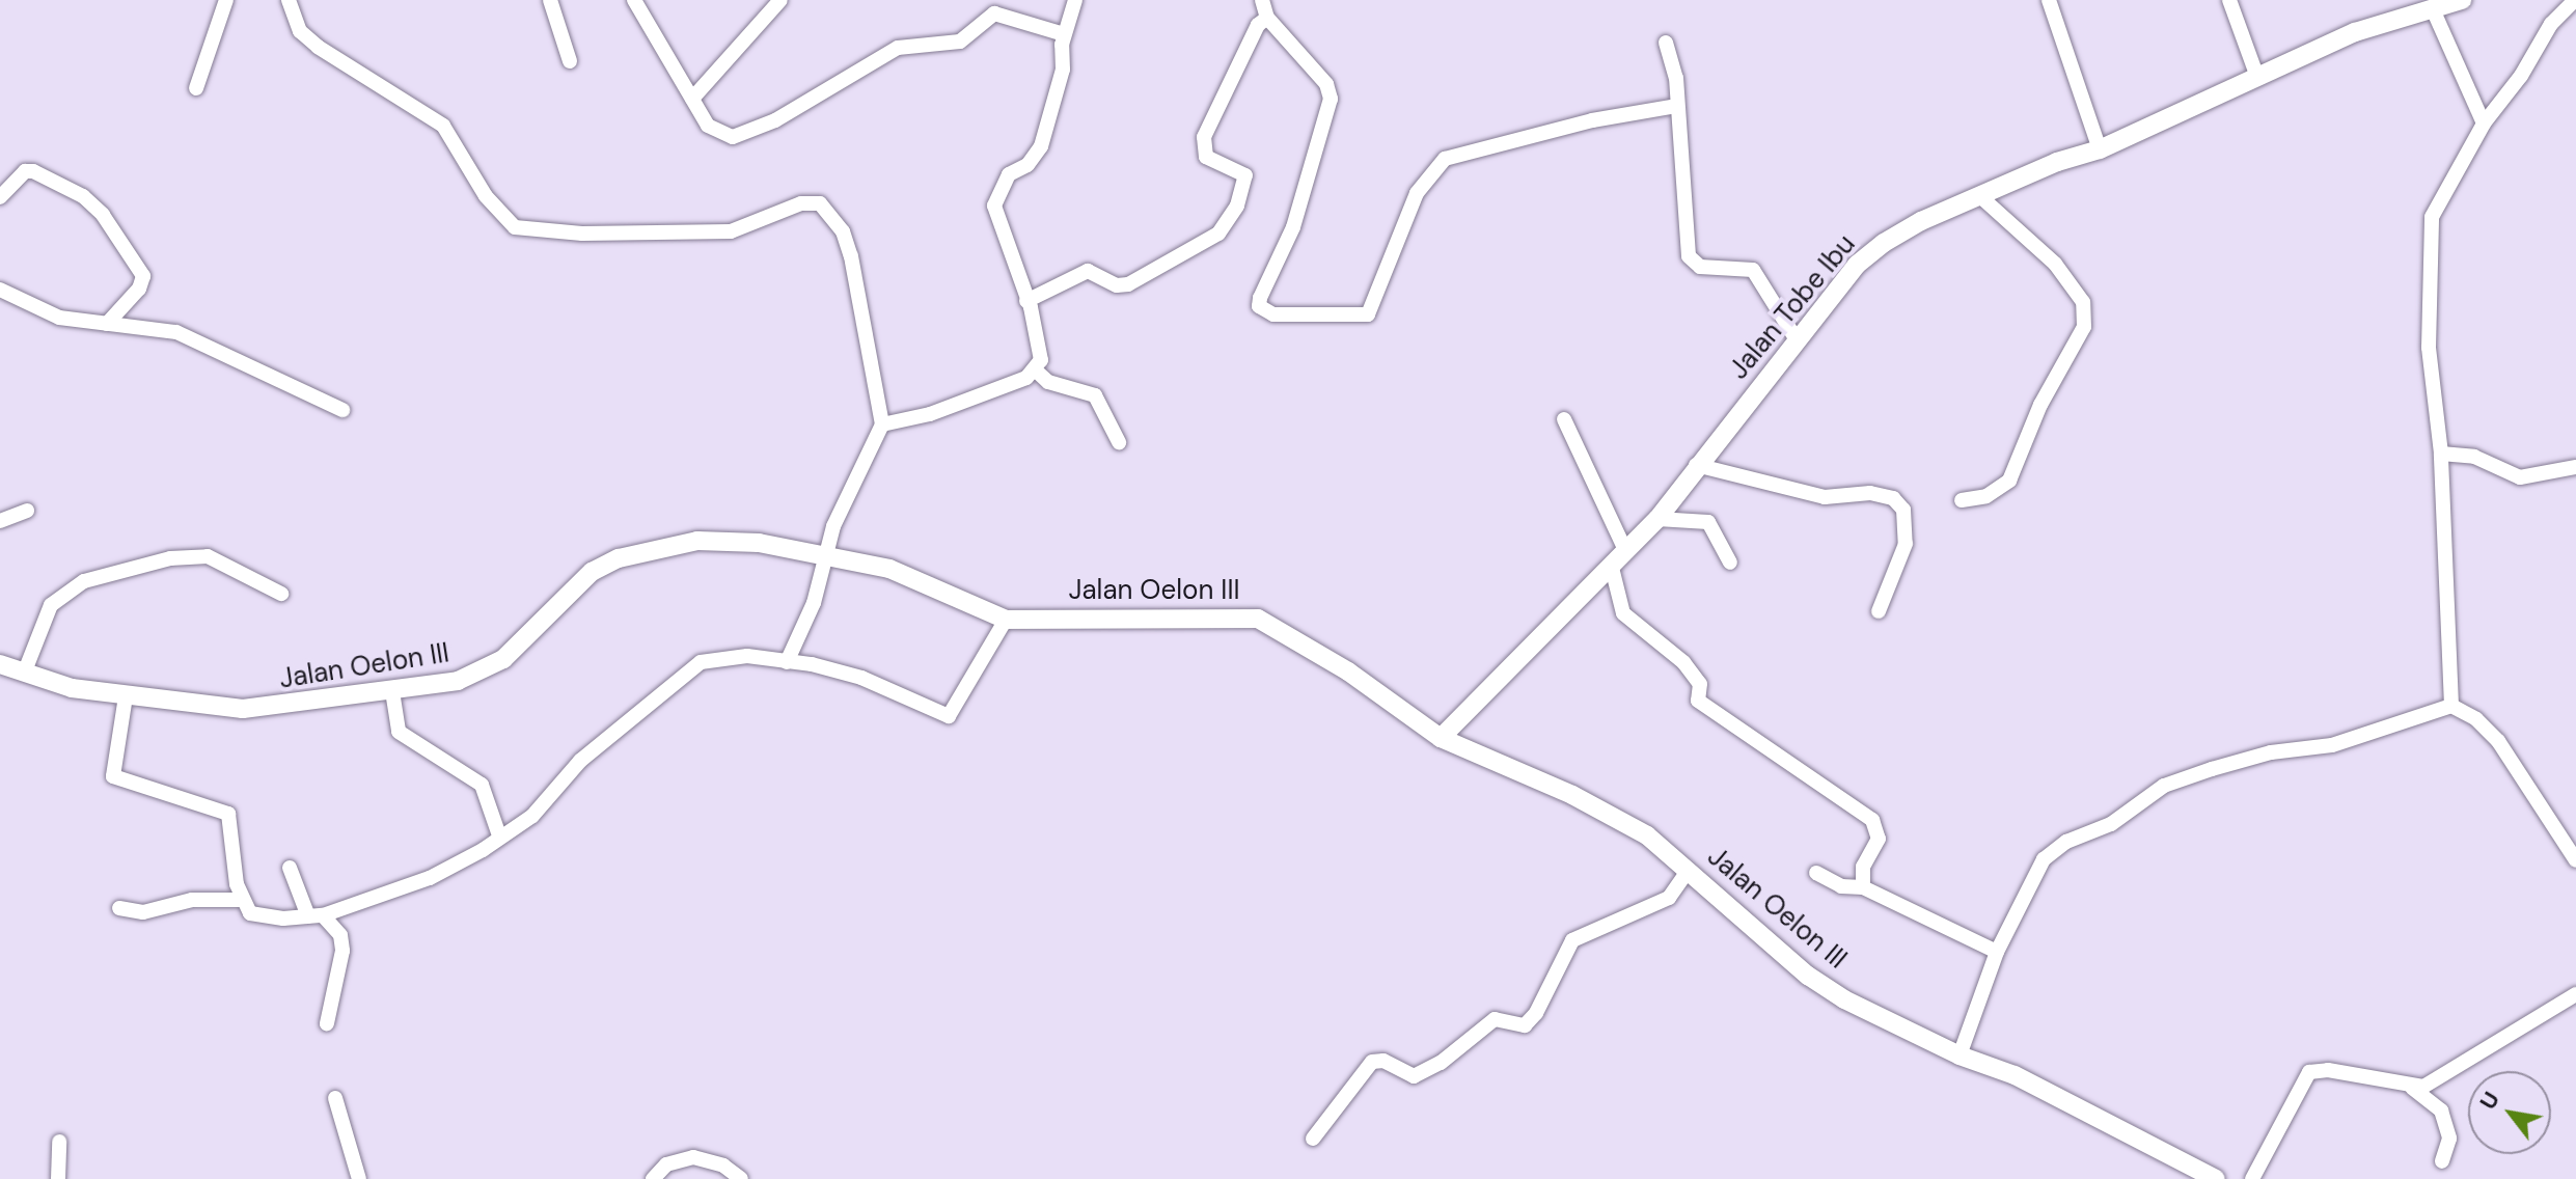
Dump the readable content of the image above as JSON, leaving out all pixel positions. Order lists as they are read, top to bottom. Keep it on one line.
{"streets":{"street":["Jalan Tobe Ibu","Jalan Oelon III"]},"crossings":[["Jalan Tobe Ibu","Jalan Oelon III"]],"north":"top left"}
